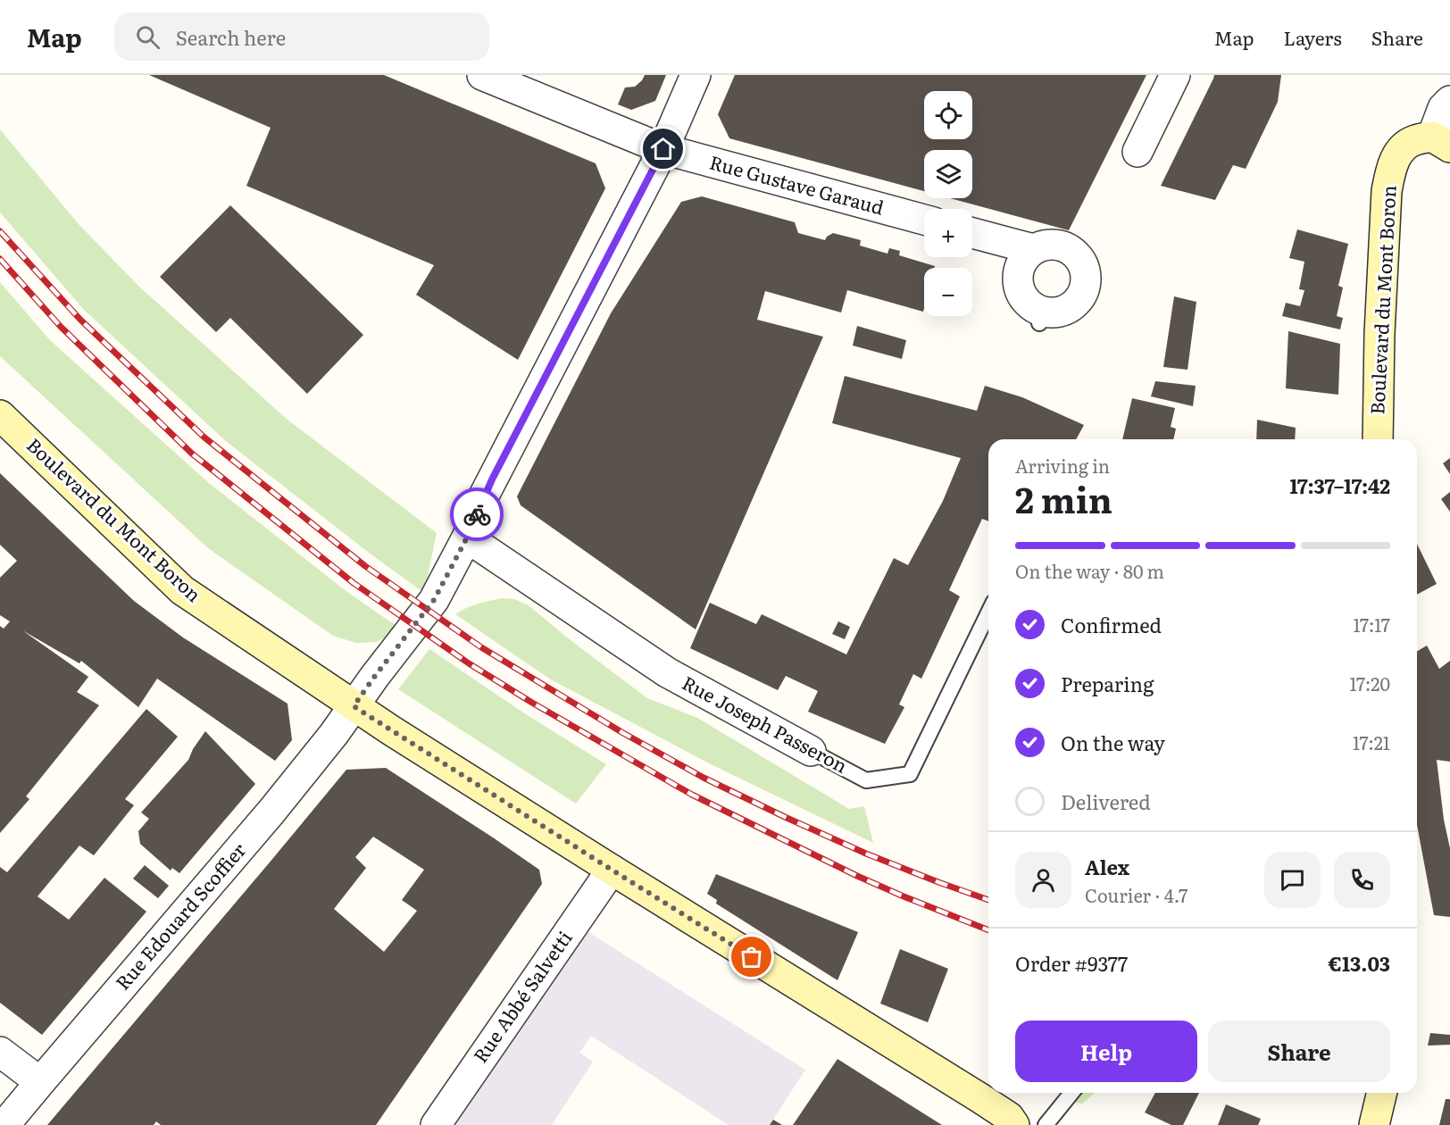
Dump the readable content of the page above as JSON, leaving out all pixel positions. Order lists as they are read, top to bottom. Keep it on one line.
{"streets":{"street":["Rue Gustave Garaud","Boulevard du Mont Boron","Rue Joseph Passeron","Rue Edouard Scoffier","Rue Abbé Salvetti"]},"crossings":[["Rue Gustave Garaud","Rue Edouard Scoffier"],["Boulevard du Mont Boron","Rue Edouard Scoffier"],["Boulevard du Mont Boron","Rue Abbé Salvetti"],["Rue Joseph Passeron","Rue Edouard Scoffier"]],"page":{"header":"Map","search":"Search here","nav":["Map","Layers","Share"],"map_buttons":["+","−"],"heading":["2 min","Arriving in","17:37–17:42"],"panel":["Alex","Courier · 4.7","Order #9377","€13.03"],"bar":"On the way · 80 m","list":[["Confirmed","17:17"],["Preparing","17:20"],["On the way","17:21"],"Delivered"],"buttons":["Help","Share"]}}
